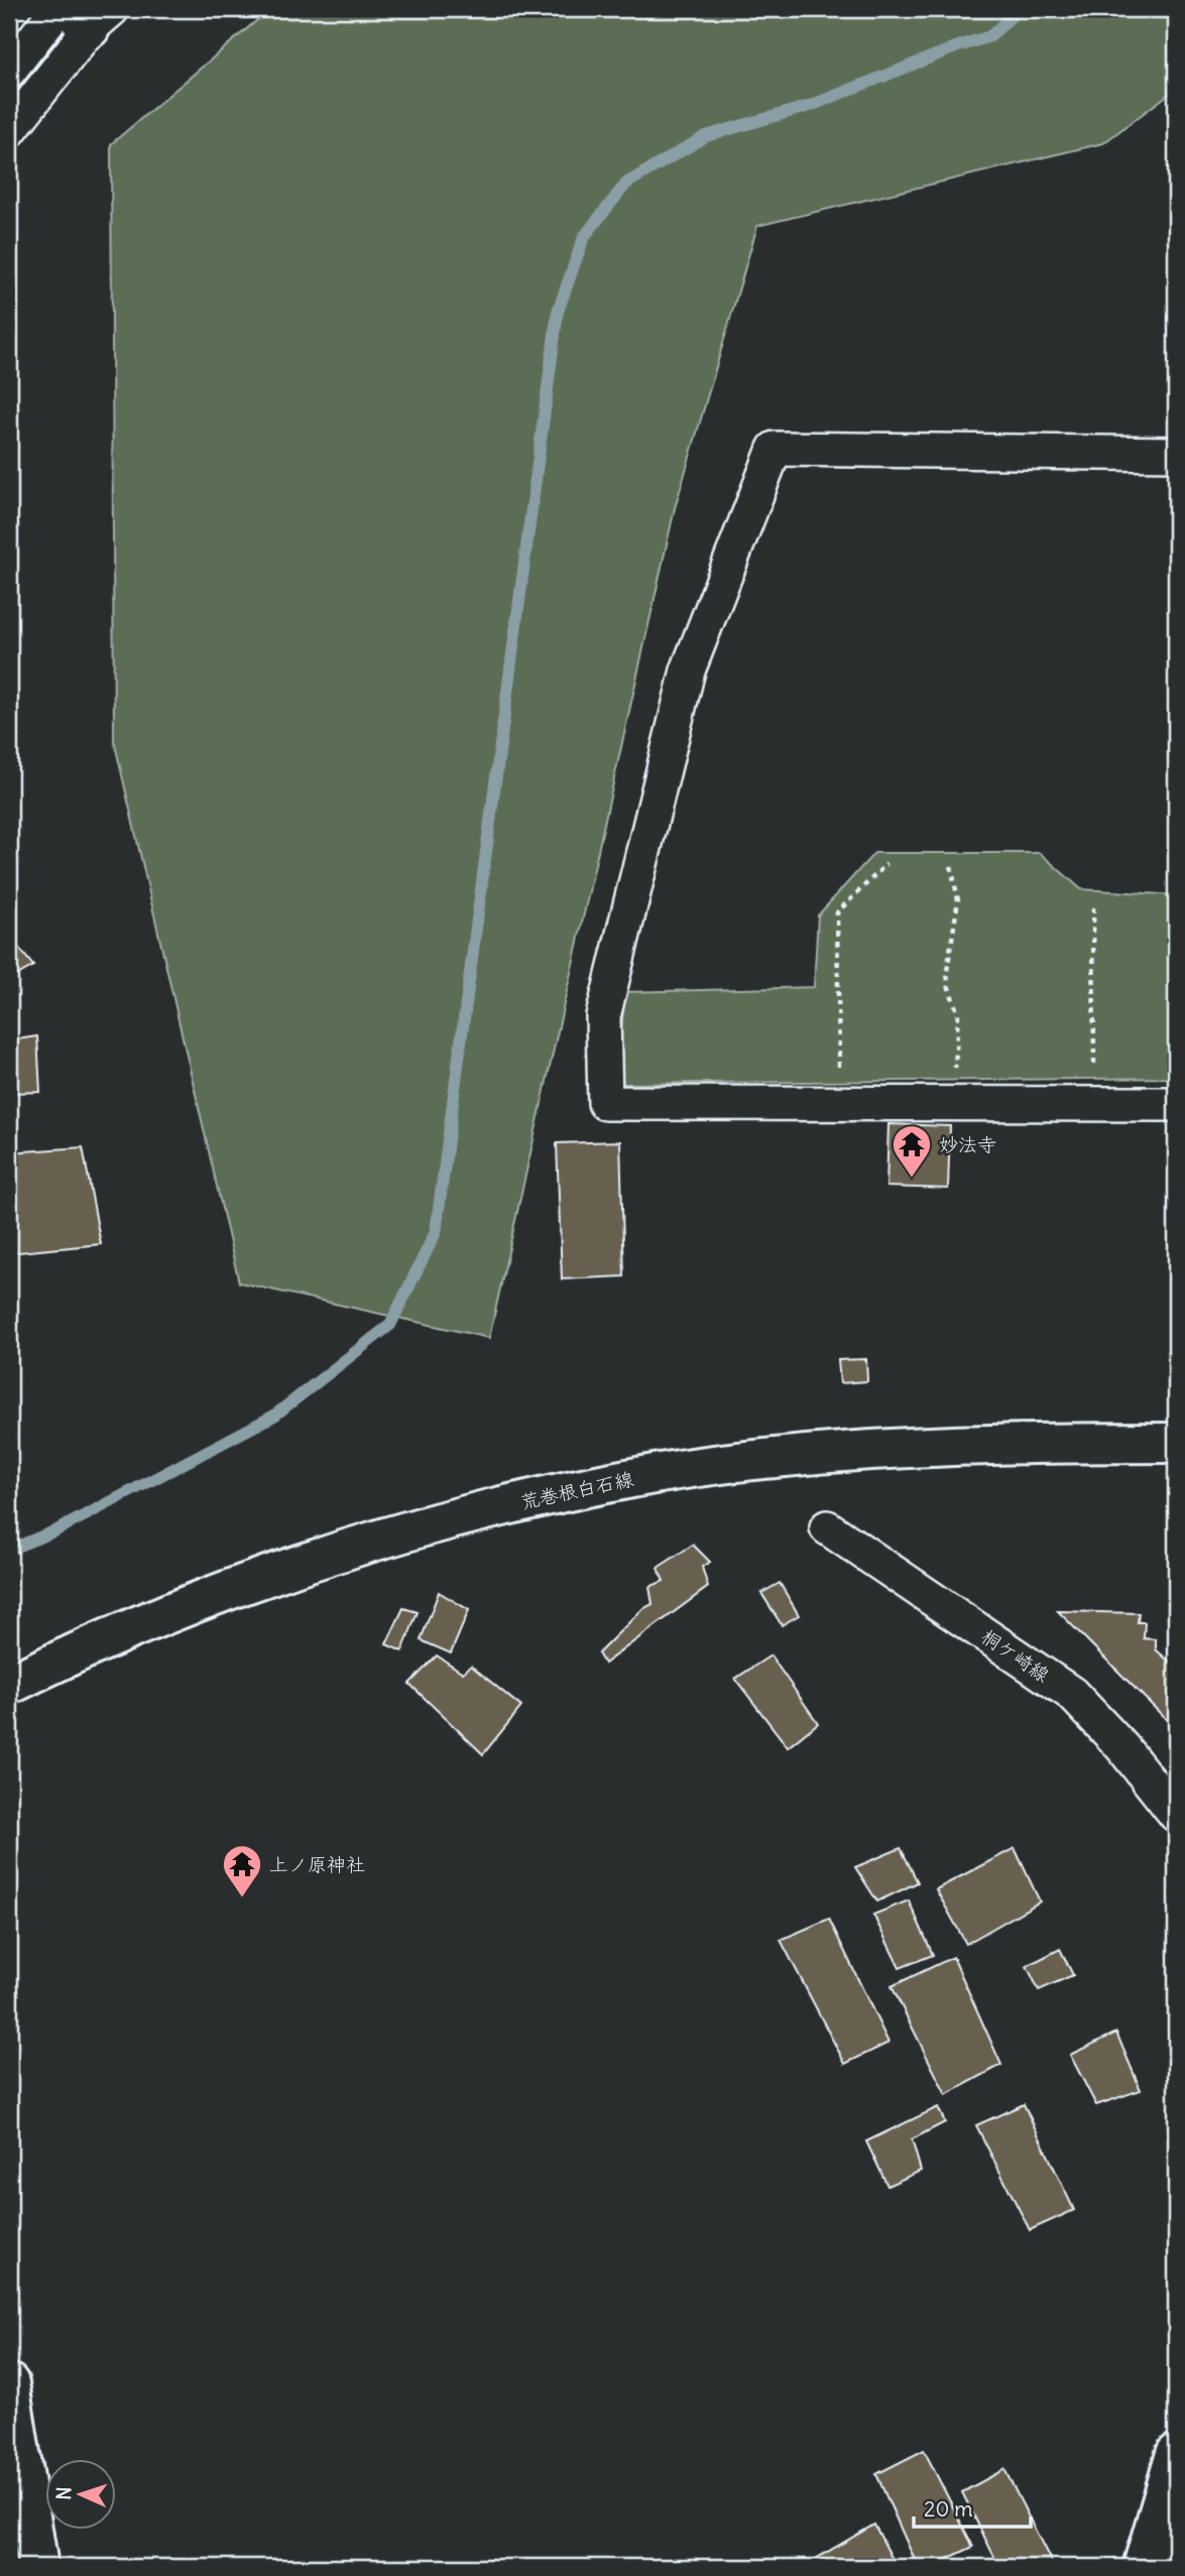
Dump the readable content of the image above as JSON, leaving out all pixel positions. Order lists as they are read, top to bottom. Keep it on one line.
{"streets":{"street":["荒巻根白石線","桐ケ崎線"]},"places":{"temple":["妙法寺","上ノ原神社"]},"scale_bar":"20 m","north":"left"}
